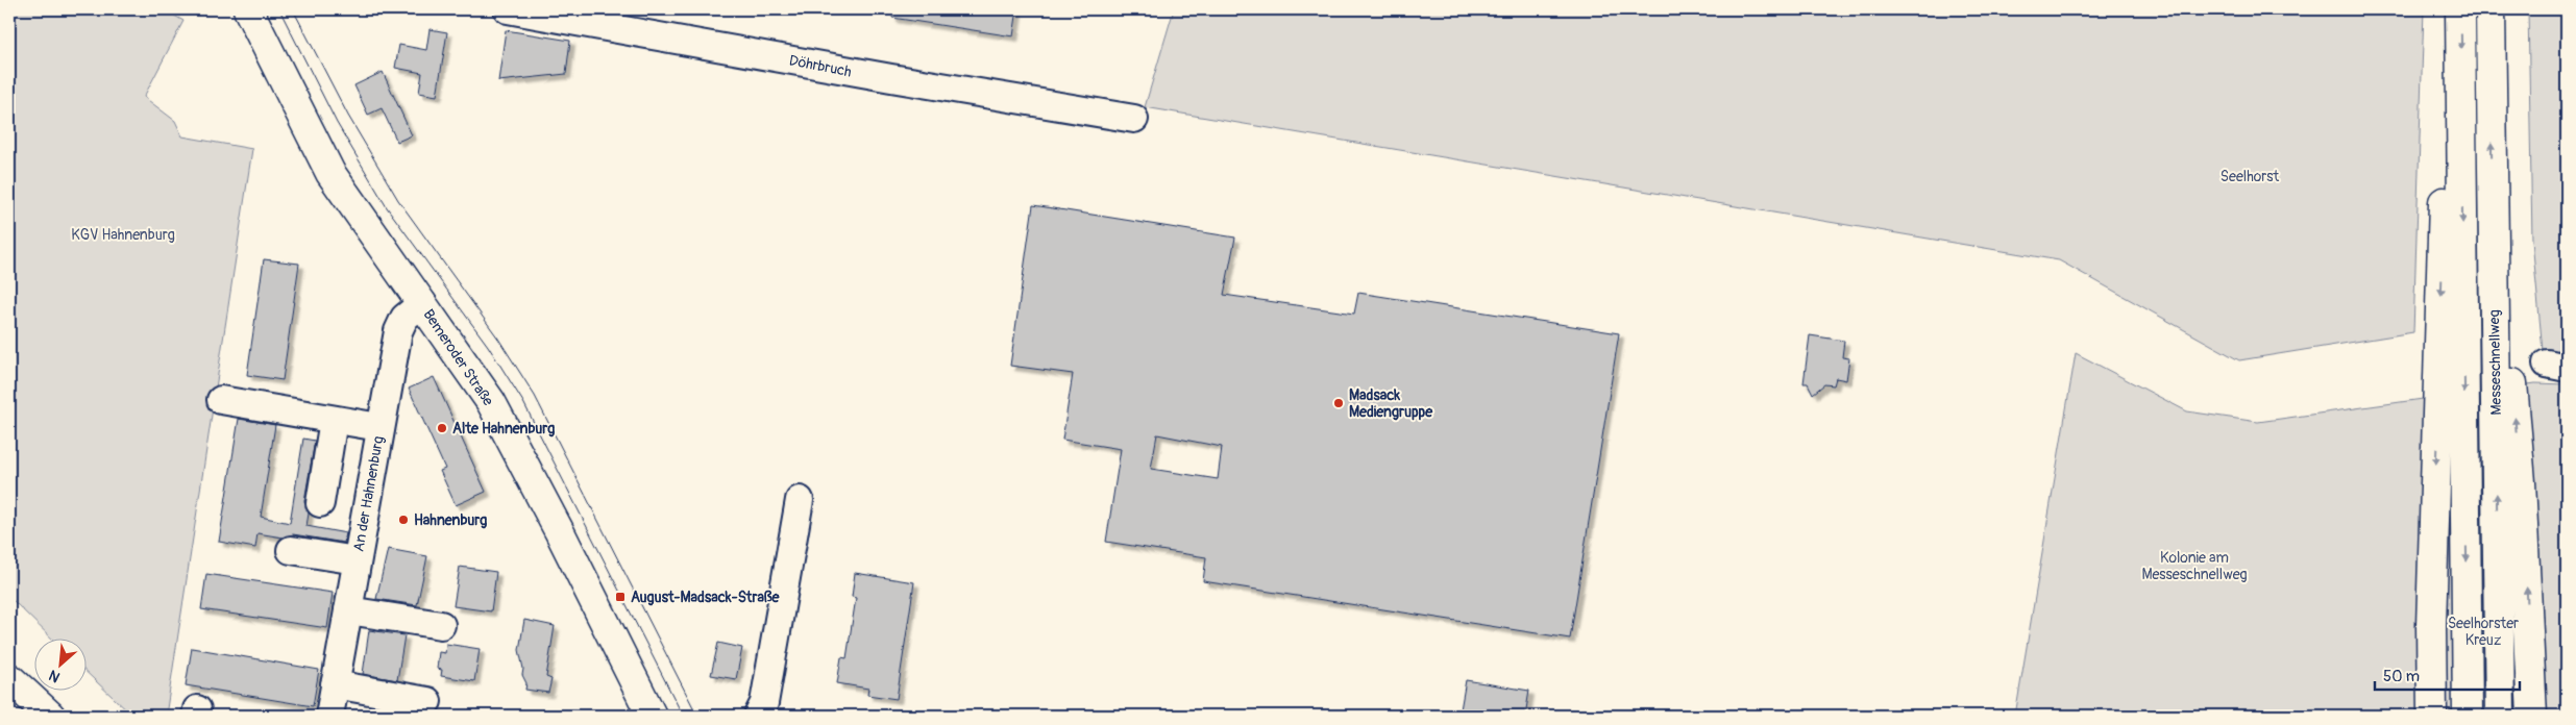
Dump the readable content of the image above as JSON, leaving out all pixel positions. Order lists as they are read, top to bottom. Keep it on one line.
{"streets":{"main road":["Bemeroder Straße","Messeschnellweg"],"street":["Döhrbruch","An der Hahnenburg"]},"crossings":[["Bemeroder Straße","An der Hahnenburg"]],"parks":["Seelhorst","KGV Hahnenburg","Kolonie am Messeschnellweg","Seelhorster Kreuz"],"places":{"other":["Madsack Mediengruppe","Alte Hahnenburg","Hahnenburg"],"transit":["August-Madsack-Straße"]},"scale_bar":"50 m","north":"bottom left"}
